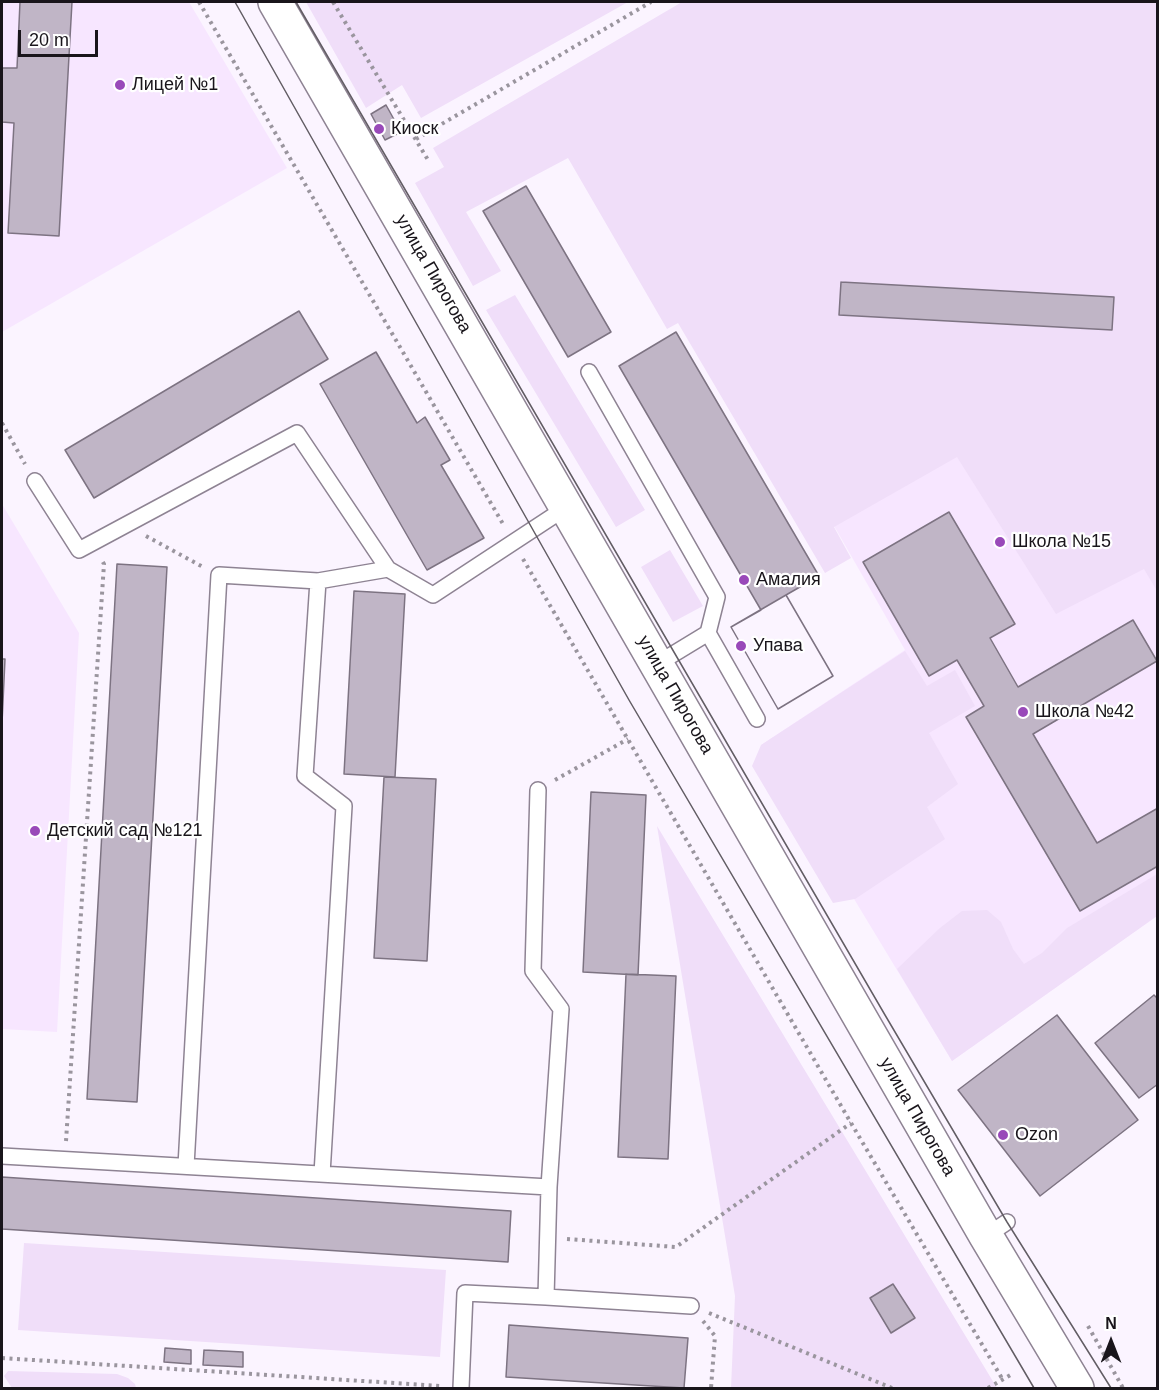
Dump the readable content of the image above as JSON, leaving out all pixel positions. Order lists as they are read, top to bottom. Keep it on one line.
{"streets":{"main road":["улица Пирогова"]},"places":["Лицей №1","Киоск","Школа №15","Амалия","Упава","Школа №42","Детский сад №121","Ozon"],"scale_bar":"20 m","north":"top"}
